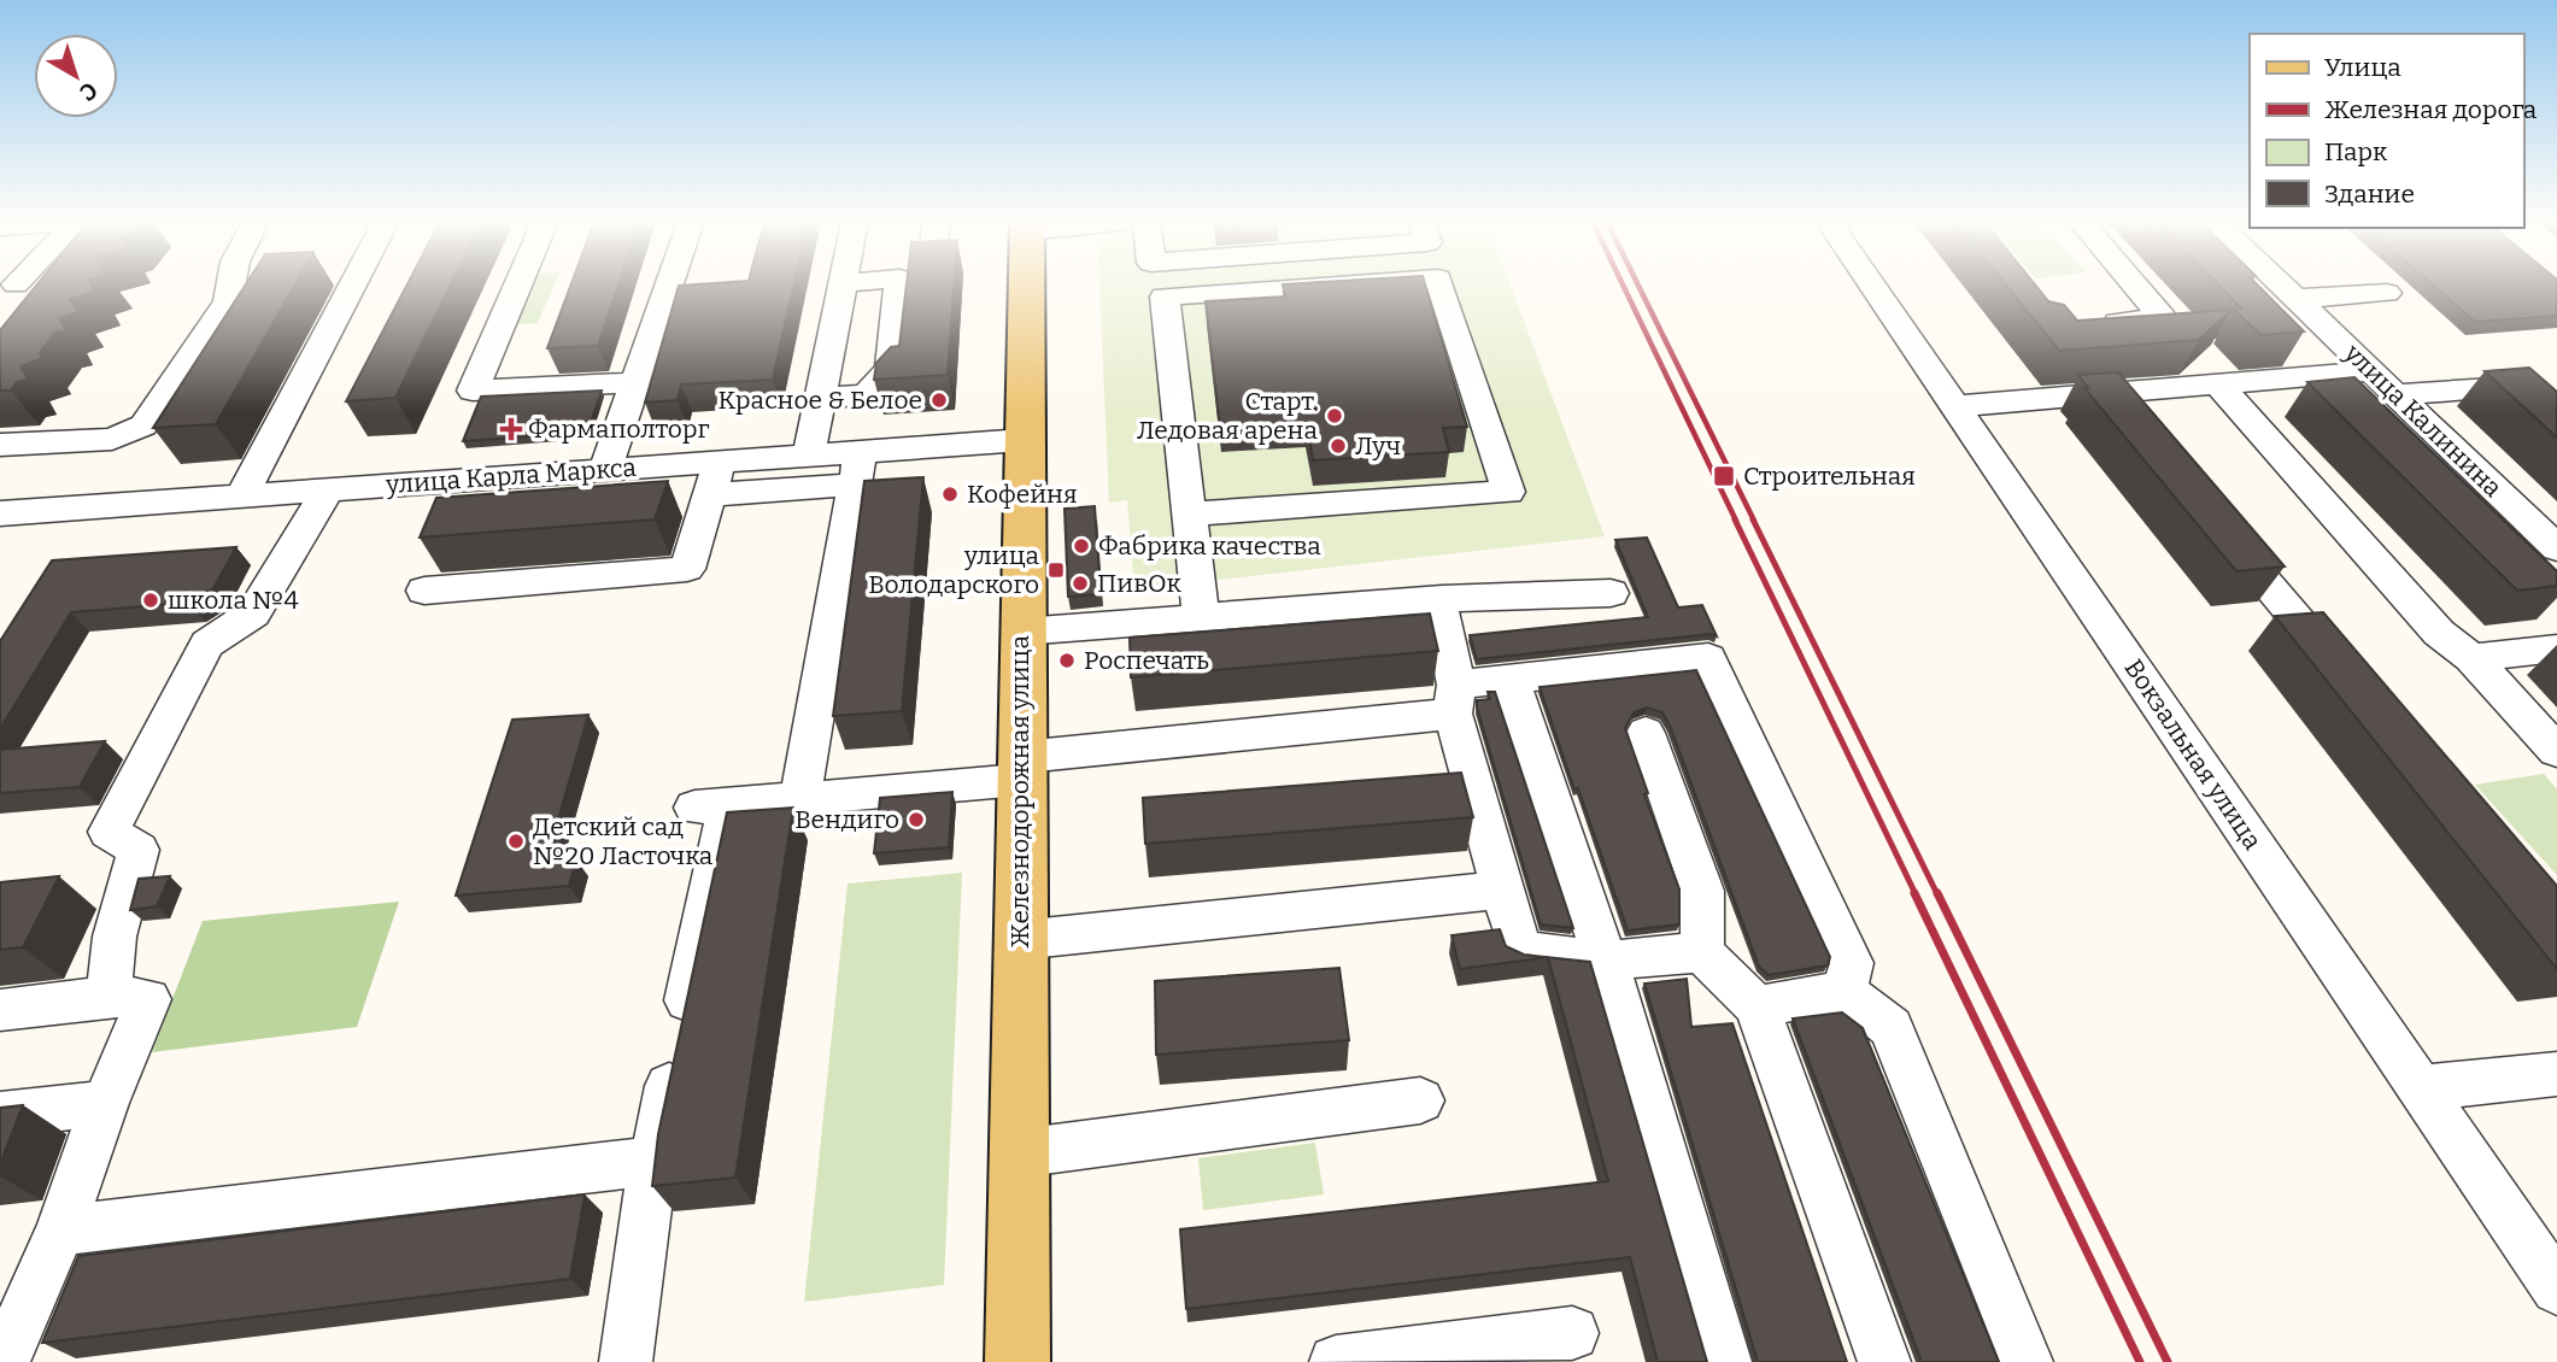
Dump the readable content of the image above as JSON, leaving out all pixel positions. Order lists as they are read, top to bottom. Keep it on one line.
{"streets":{"main road":["Железнодорожная улица"],"street":["улица Калинина","улица Карла Маркса","Вокзальная улица"]},"crossings":[["улица Карла Маркса","Железнодорожная улица"]],"places":{"other":["Красное & Белое","Старт. Ледовая арена","Луч","Кофейня","Фабрика качества","ПивОк","школа №4","Роспечать","Вендиго","Детский сад №20 Ласточка"],"health":["Фармаполторг"],"transit":["Строительная","улица Володарского"]},"legend":["Улица","Железная дорога","Парк","Здание"],"north":"bottom right"}
